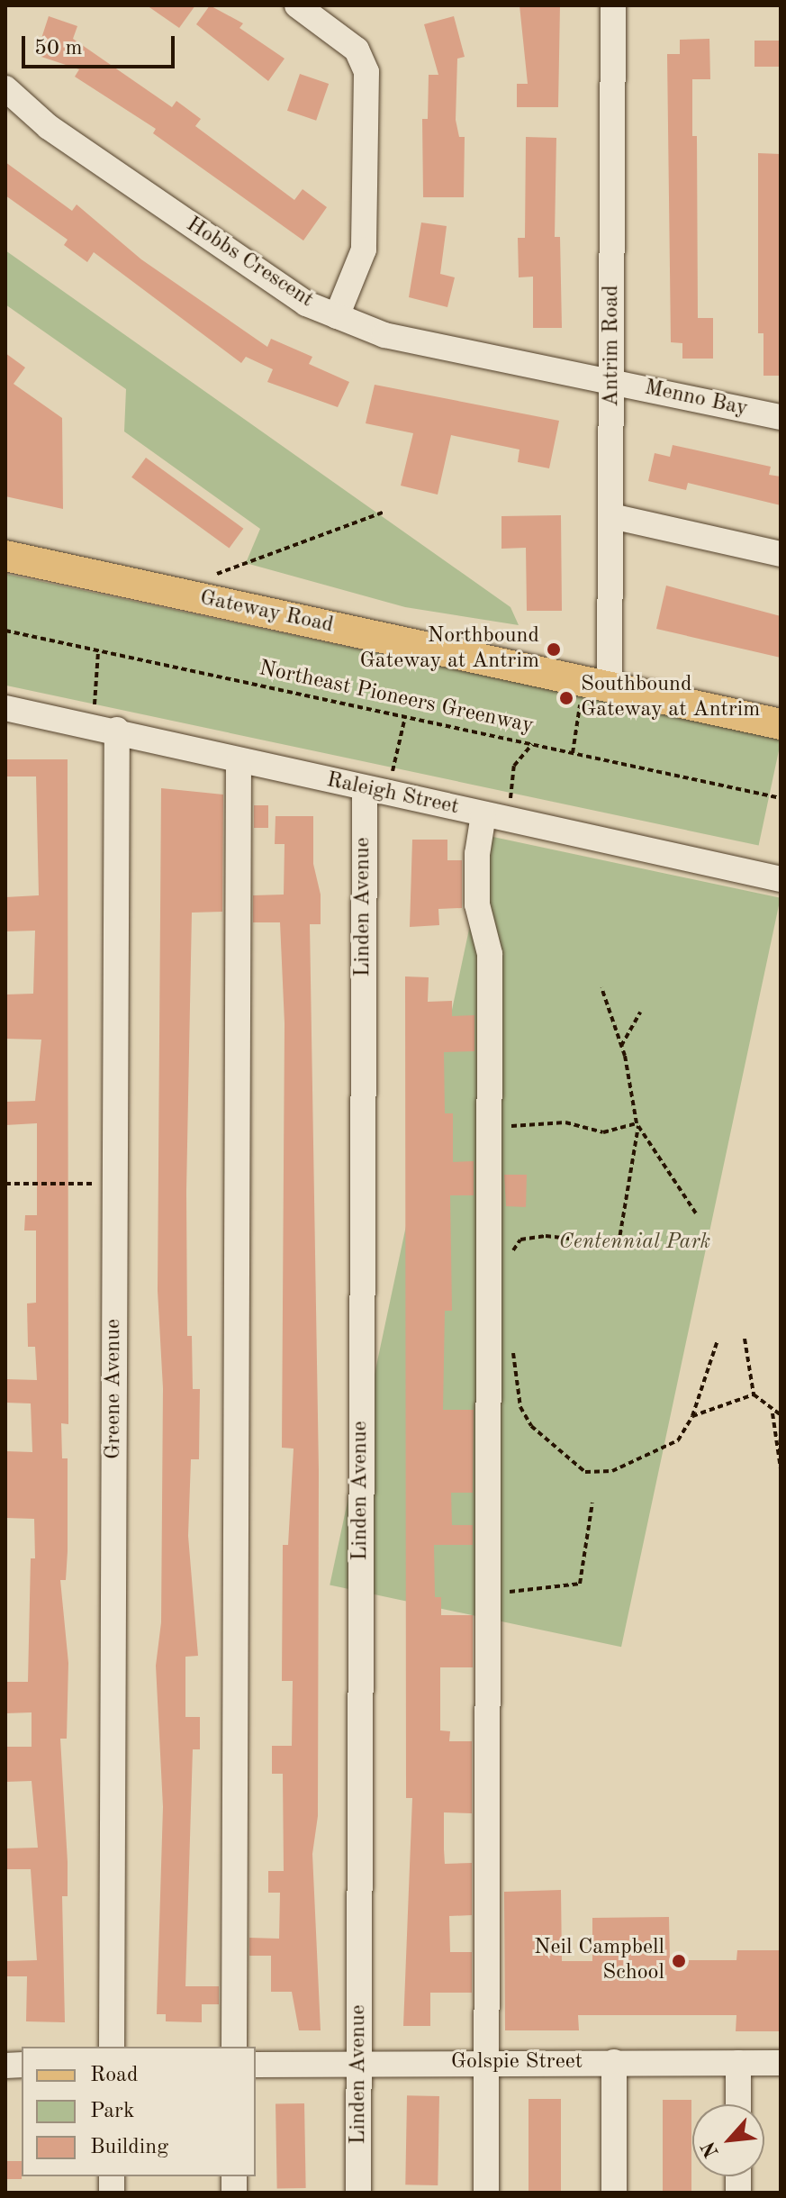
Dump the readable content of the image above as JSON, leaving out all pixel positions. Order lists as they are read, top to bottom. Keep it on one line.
{"streets":{"main road":["Gateway Road"],"street":["Hobbs Crescent","Antrim Road","Menno Bay","Raleigh Street","Linden Avenue","Greene Avenue","Golspie Street"],"path":["Northeast Pioneers Greenway"]},"crossings":[["Hobbs Crescent","Antrim Road"],["Hobbs Crescent","Menno Bay"],["Antrim Road","Menno Bay"],["Antrim Road","Gateway Road"],["Raleigh Street","Linden Avenue"],["Raleigh Street","Greene Avenue"],["Linden Avenue","Golspie Street"]],"parks":["Centennial Park"],"places":["Northbound Gateway at Antrim","Southbound Gateway at Antrim","Neil Campbell School"],"legend":["Road","Park","Building"],"scale_bar":"50 m","north":"bottom left"}
